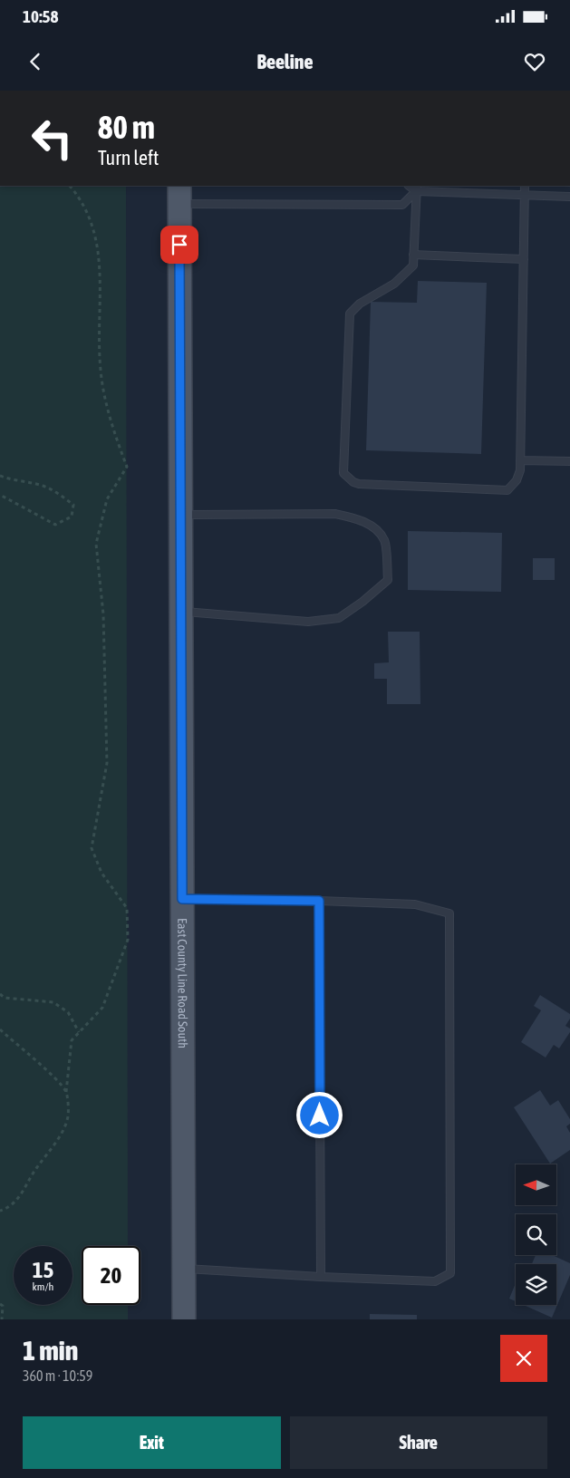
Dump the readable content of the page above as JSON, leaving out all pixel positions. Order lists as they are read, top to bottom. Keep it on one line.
{"streets":{"main road":["East County Line Road South"]},"north":"left","page":{"status":"10:58","header":"Beeline","turn":["80 m","Turn left"],"speed":"15 km/h","limit":"20","heading":["1 min","360 m · 10:59"],"buttons":["Exit","Share"]}}
